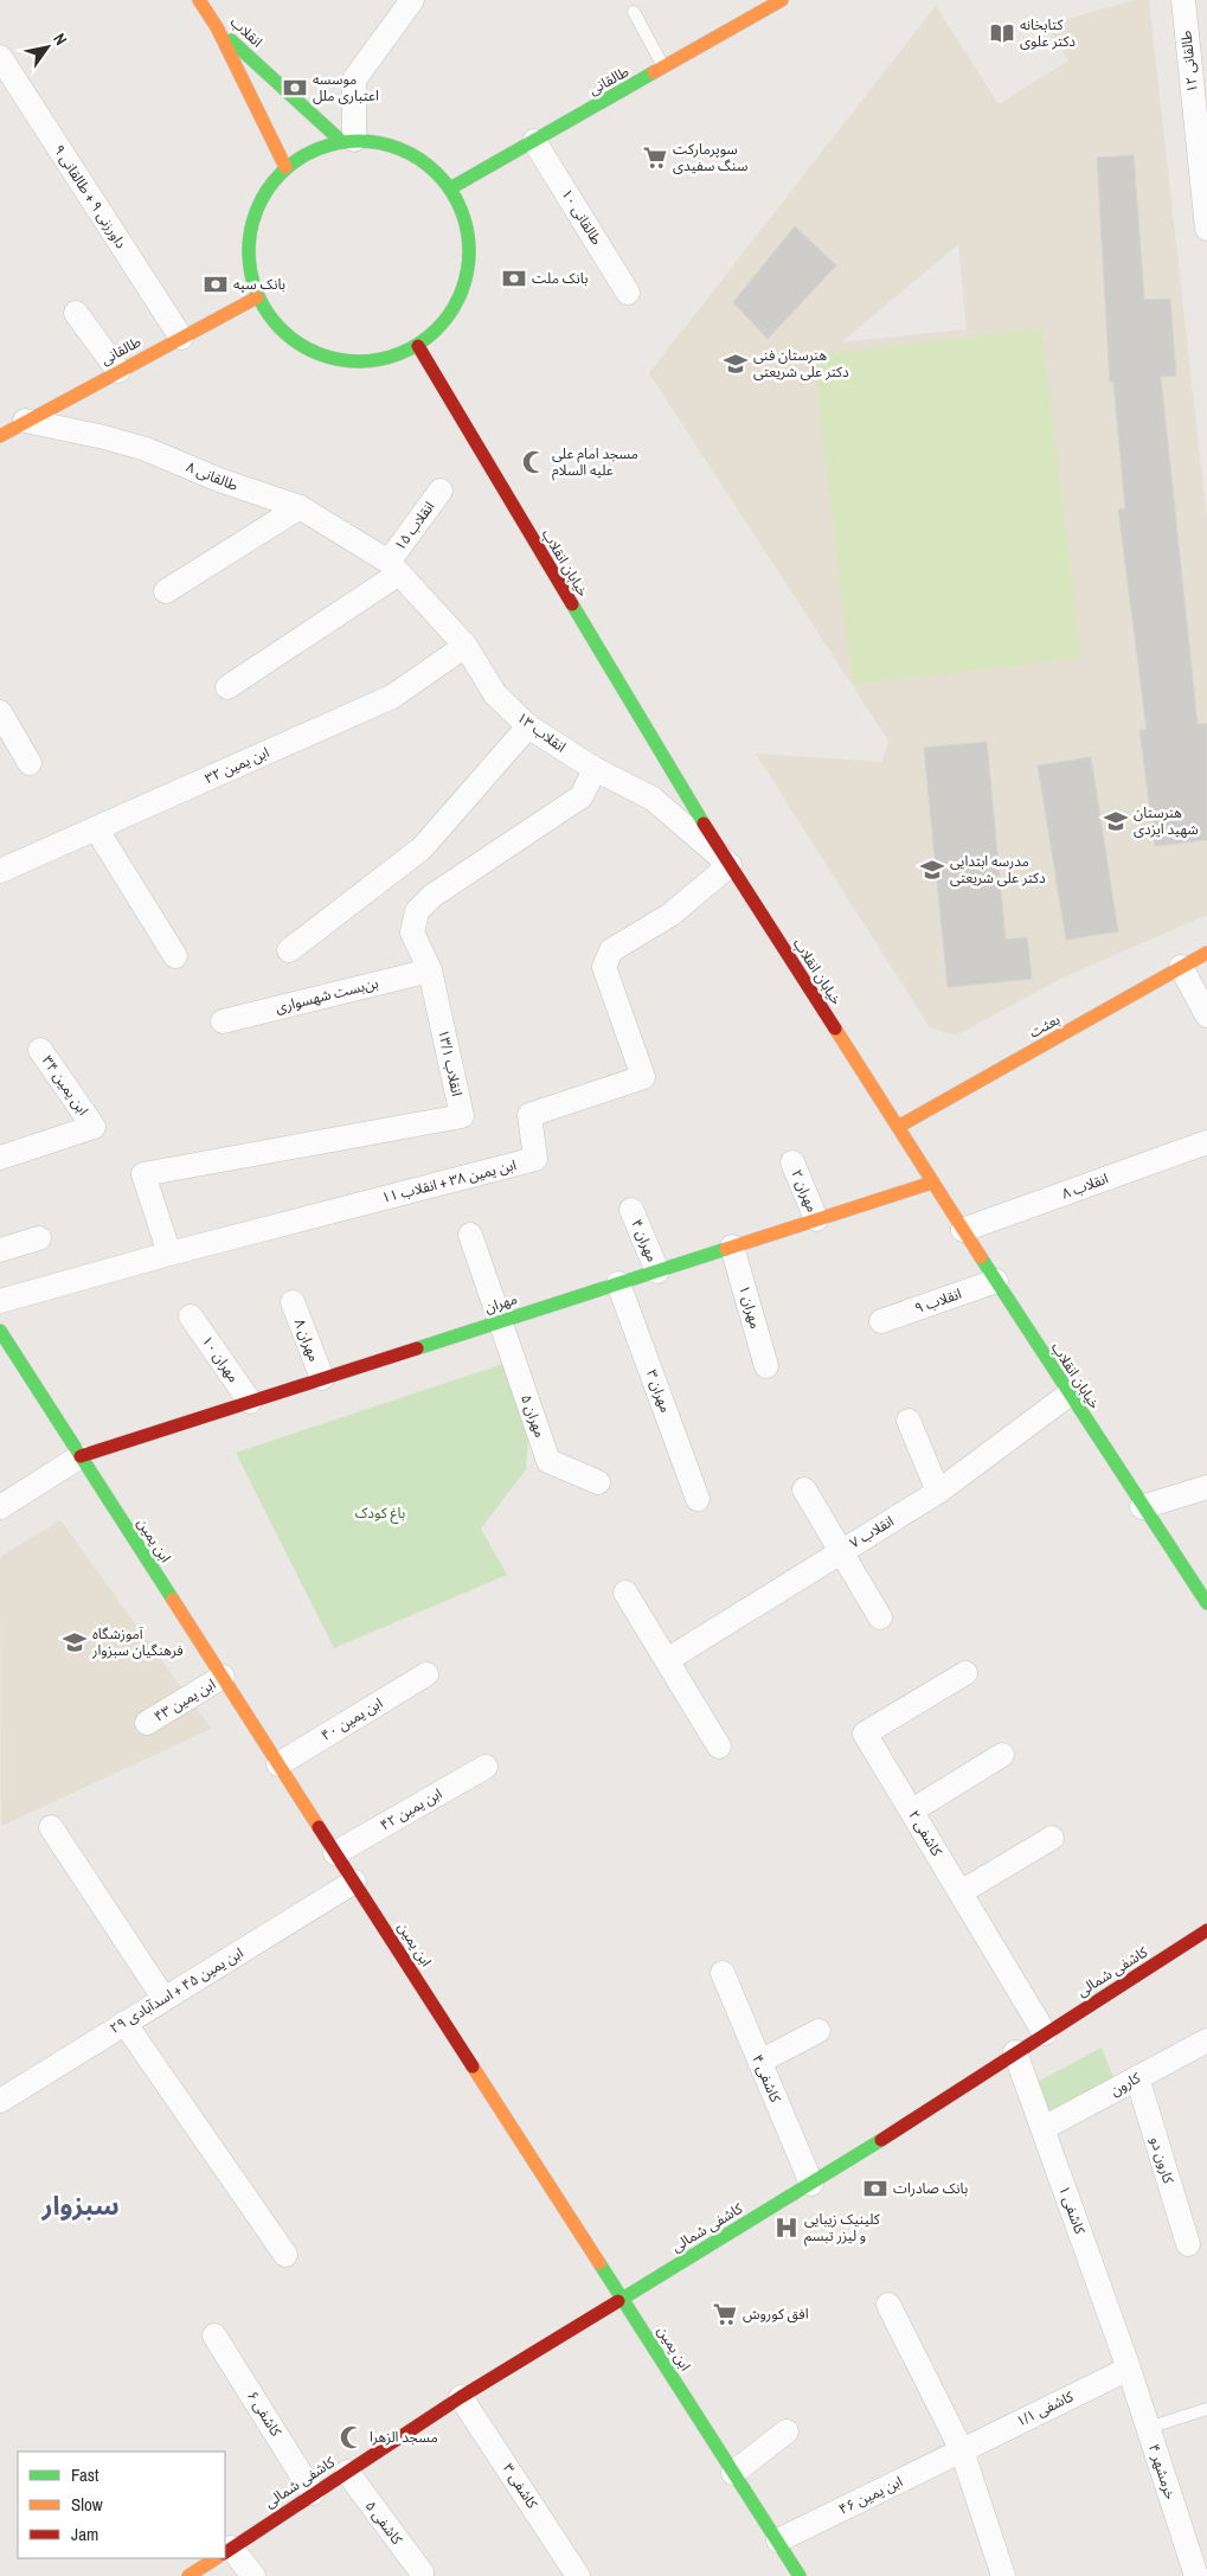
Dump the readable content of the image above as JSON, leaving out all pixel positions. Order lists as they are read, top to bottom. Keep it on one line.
{"streets":{"main road":["انقلاب","طالقانی","خیابان انقلاب","بعثت","مهران","ابن یمین","کاشفی شمالی"],"street":["طالقانی ۱۲","داورزنی ۹ + طالقانی ۹","طالقانی ۱۰","طالقانی ۸","انقلاب ۱۵","انقلاب ۱۳","ابن یمین ۳۲","بن‌بست شهسواری","انقلاب ۱۳/۱","ابن یمین ۳۴","ابن یمین ۳۸ + انقلاب ۱۱","انقلاب ۸","مهران ۲","مهران ۴","انقلاب ۹","مهران ۱","مهران ۸","مهران ۱۰","مهران ۳","مهران ۵","انقلاب ۷","ابن یمین ۴۳","ابن یمین ۴۰","ابن یمین ۴۲","کاشفی ۲","ابن یمین ۴۵ + اسدآبادی ۲۹","کاشفی ۴","کارون","کارون دو","کاشفی ۱","کاشفی ۱/۱","کاشفی ۶","خرمشهر ۴","کاشفی ۳","ابن یمین ۴۶","کاشفی ۵"]},"crossings":[["طالقانی","داورزنی ۹ + طالقانی ۹"],["طالقانی","طالقانی ۱۰"],["طالقانی","طالقانی ۸"],["طالقانی ۸","انقلاب ۱۵"],["طالقانی ۸","انقلاب ۱۳"],["انقلاب ۱۵","انقلاب ۱۳"],["خیابان انقلاب","انقلاب ۱۳"],["خیابان انقلاب","بعثت"],["خیابان انقلاب","ابن یمین ۳۸ + انقلاب ۱۱"],["خیابان انقلاب","انقلاب ۸"],["خیابان انقلاب","انقلاب ۹"],["خیابان انقلاب","مهران"],["خیابان انقلاب","انقلاب ۷"],["انقلاب ۱۳","ابن یمین ۳۲"],["انقلاب ۱۳","انقلاب ۱۳/۱"],["انقلاب ۱۳","ابن یمین ۳۸ + انقلاب ۱۱"],["بن‌بست شهسواری","انقلاب ۱۳/۱"],["انقلاب ۱۳/۱","ابن یمین ۳۸ + انقلاب ۱۱"],["مهران ۲","مهران"],["مهران ۴","مهران"],["مهران","مهران ۱"],["مهران","مهران ۸"],["مهران","مهران ۱۰"],["مهران","مهران ۳"],["مهران","مهران ۵"],["مهران","ابن یمین"],["ابن یمین","ابن یمین ۴۳"],["ابن یمین","ابن یمین ۴۰"],["ابن یمین","ابن یمین ۴۲"],["ابن یمین","کاشفی شمالی"],["ابن یمین","ابن یمین ۴۵ + اسدآبادی ۲۹"],["ابن یمین","ابن یمین ۴۶"],["کاشفی ۲","کاشفی شمالی"],["کاشفی شمالی","کاشفی ۴"],["کاشفی شمالی","کاشفی ۱"],["کاشفی شمالی","کاشفی ۶"],["کاشفی شمالی","کاشفی ۳"],["کاشفی شمالی","کاشفی ۵"],["کارون","کارون دو"],["کارون","کاشفی ۱"],["کاشفی ۱","کاشفی ۱/۱"],["کاشفی ۱","خرمشهر ۴"],["کاشفی ۱/۱","خرمشهر ۴"],["کاشفی ۱/۱","ابن یمین ۴۶"]],"districts":["سبزوار"],"parks":["باغ کودک"],"places":{"library":["کتابخانه دکتر علوی"],"bank":["موسسه اعتباری ملل","بانک ملت","بانک سپه","بانک صادرات"],"supermarket":["سوپرمارکت سنگ سفیدی","افق کوروش"],"school or university":["هنرستان فنی دکتر علی شریعتی","هنرستان شهید ایزدی","مدرسه ابتدایی دکتر علی شریعتی","آموزشگاه فرهنگیان سبزوار"],"mosque":["مسجد امام علی علیه السلام","مسجد الزهرا"],"hospital":["کلینیک زیبایی و لیزر تبسم"]},"legend":["Fast","Slow","Jam"],"north":"top right"}
